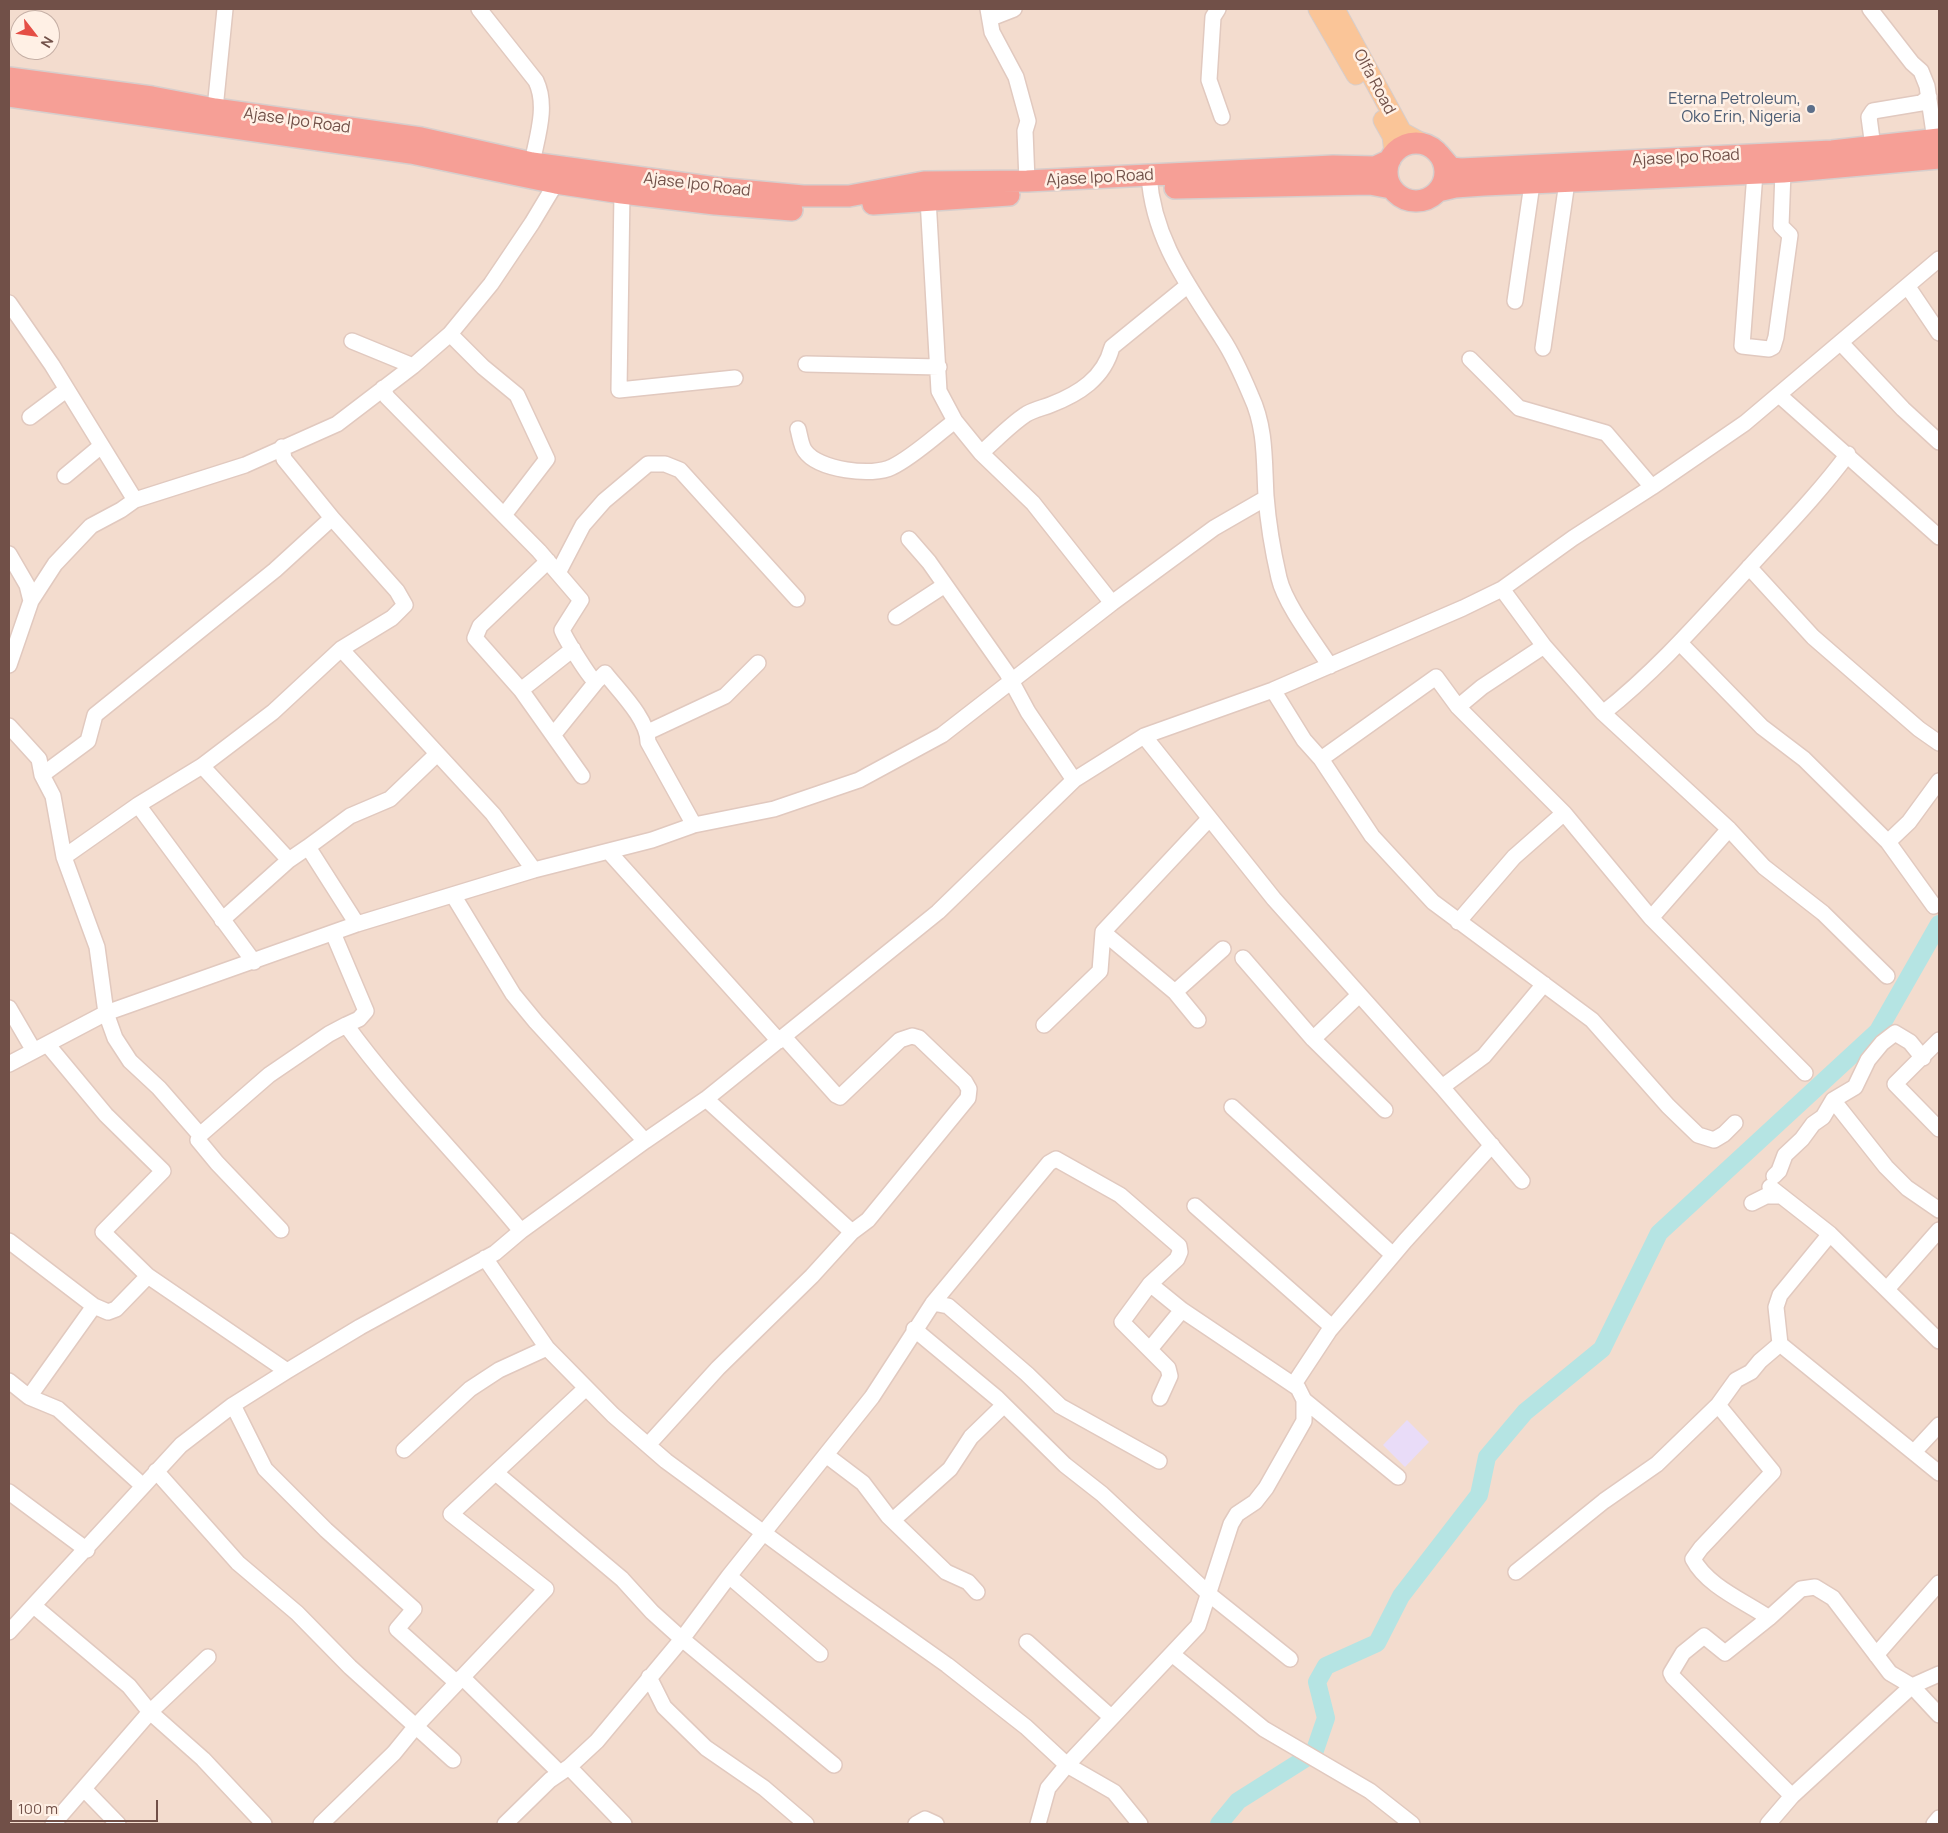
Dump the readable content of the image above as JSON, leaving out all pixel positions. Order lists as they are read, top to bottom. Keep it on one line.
{"streets":{"highway":["Ajase Ipo Road"],"main road":["Olfa Road"]},"crossings":[["Olfa Road","Ajase Ipo Road"]],"places":["Eterna Petroleum, Oko Erin, Nigeria"],"scale_bar":"100 m","north":"bottom right"}
